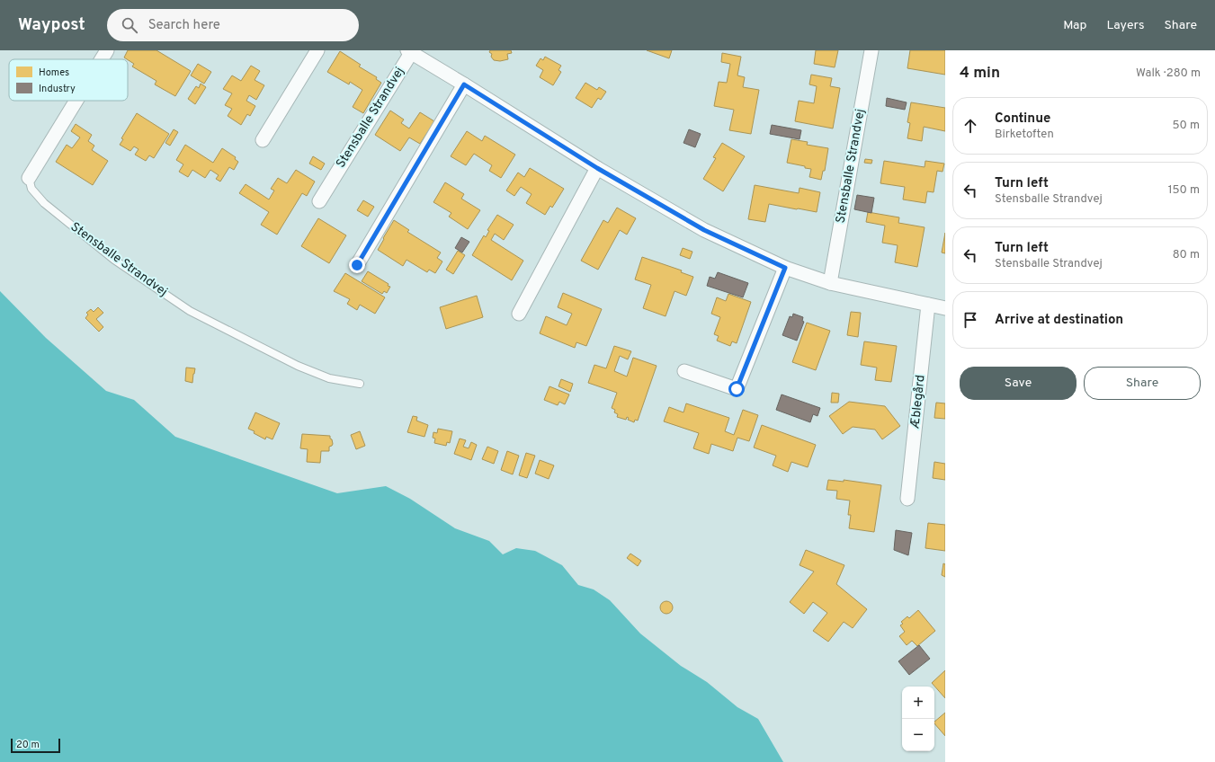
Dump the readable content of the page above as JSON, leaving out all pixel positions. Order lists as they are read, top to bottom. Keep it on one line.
{"streets":{"street":["Stensballe Strandvej","Æblegård"]},"crossings":[["Stensballe Strandvej","Æblegård"]],"legend":["Homes","Industry"],"scale_bar":"20 m","page":{"header":"Waypost","search":"Search here","nav":["Map","Layers","Share"],"heading":["4 min","Walk · 280 m"],"list":[["Continue","Birketoften","50 m"],["Turn left","Stensballe Strandvej","150 m"],["Turn left","Stensballe Strandvej","80 m"],"Arrive at destination"],"buttons":["Save","Share"],"map_buttons":["+","−"],"scale":"20 m"}}
